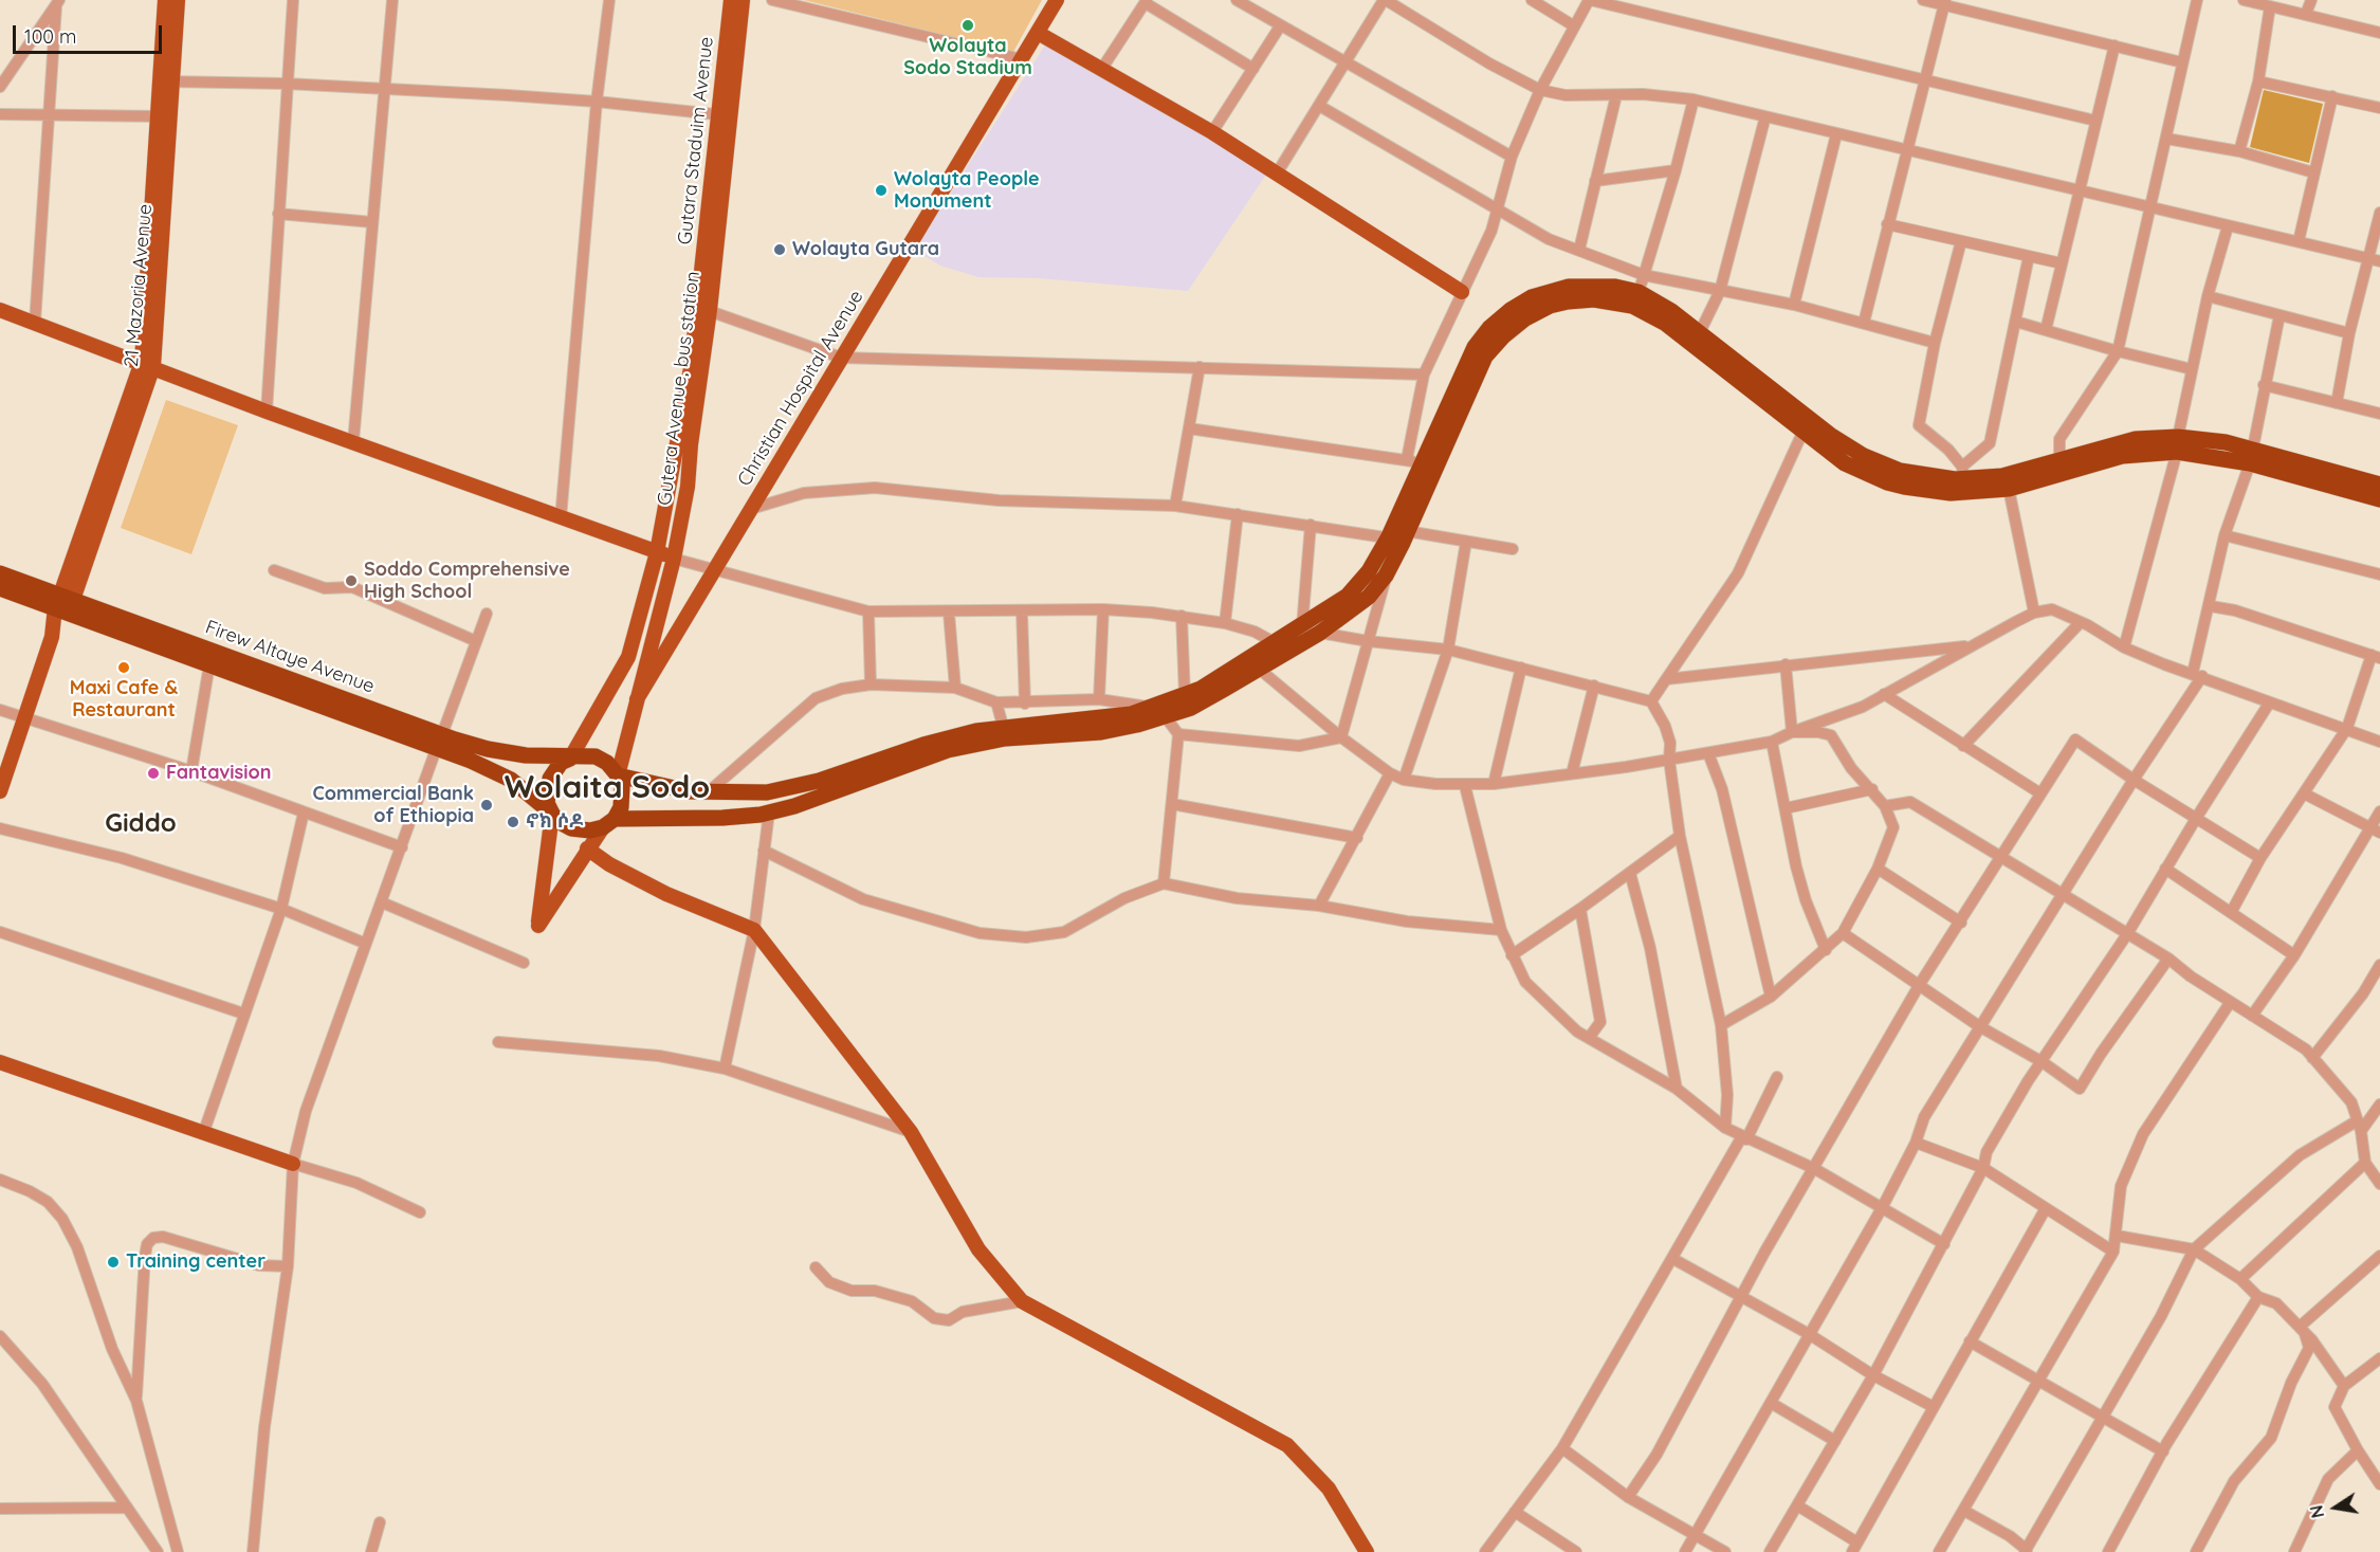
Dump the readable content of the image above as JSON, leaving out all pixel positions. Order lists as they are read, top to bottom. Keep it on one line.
{"streets":{"highway":["Firew Altaye Avenue"],"main road":["Gutara Staduim Avenue","21 Mazoria Avenue","Gutera Avenue, bus station","Christian Hospital Avenue"]},"crossings":[["Gutara Staduim Avenue","Gutera Avenue, bus station"],["Gutara Staduim Avenue","Firew Altaye Avenue"],["21 Mazoria Avenue","Firew Altaye Avenue"],["Gutera Avenue, bus station","Christian Hospital Avenue"],["Gutera Avenue, bus station","Firew Altaye Avenue"]],"districts":["Wolaita Sodo","Giddo"],"places":["Wolayta Sodo Stadium","Wolayta People Monument","Wolayta Gutara","Soddo Comprehensive High School","Maxi Cafe & Restaurant","Fantavision","Commercial Bank of Ethiopia","ኖክ ሶዶ","Training center"],"scale_bar":"100 m","north":"left"}
